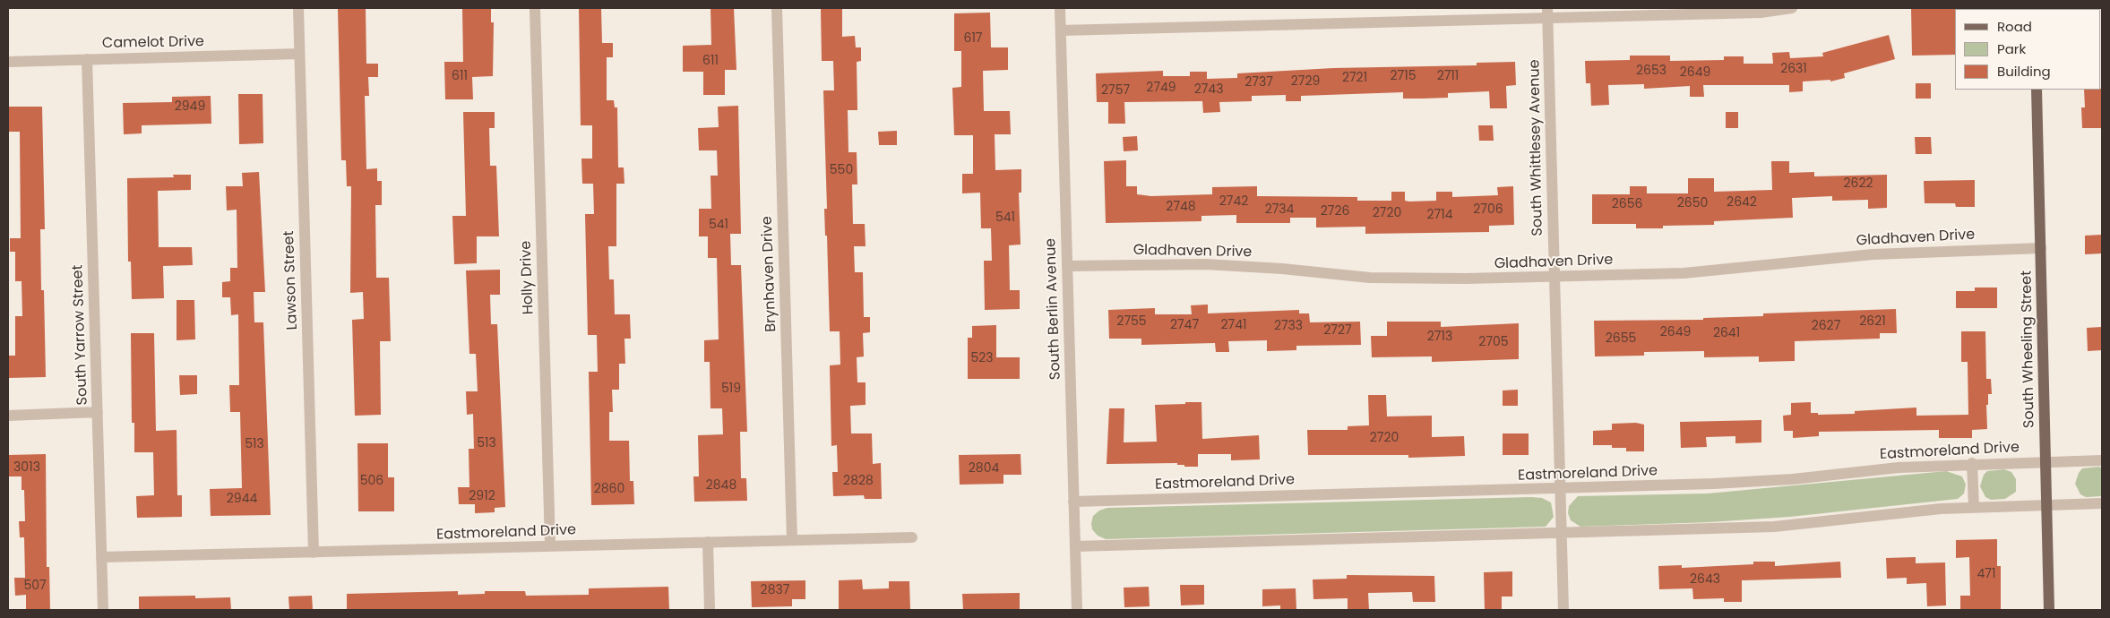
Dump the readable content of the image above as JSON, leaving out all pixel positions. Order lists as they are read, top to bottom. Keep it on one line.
{"streets":{"main road":["South Wheeling Street"],"street":["Camelot Drive","South Whittlesey Avenue","Gladhaven Drive","Brynhaven Drive","Holly Drive","Lawson Street","South Berlin Avenue","South Yarrow Street","Eastmoreland Drive"]},"crossings":[["Camelot Drive","Lawson Street"],["Camelot Drive","South Yarrow Street"],["South Whittlesey Avenue","Gladhaven Drive"],["South Whittlesey Avenue","Eastmoreland Drive"],["Gladhaven Drive","South Berlin Avenue"],["Gladhaven Drive","South Wheeling Street"],["Brynhaven Drive","Eastmoreland Drive"],["Holly Drive","Eastmoreland Drive"],["Lawson Street","Eastmoreland Drive"],["South Berlin Avenue","Eastmoreland Drive"],["South Yarrow Street","Eastmoreland Drive"],["South Wheeling Street","Eastmoreland Drive"]],"house_numbers":["617","611","2631","2653","2649","611","2715","2711","2721","2729","2737","2749","2743","2757","2949","550","2622","2742","2642","2650","2656","2748","2734","2706","2726","2720","2714","541","541","2755","2621","2747","2741","2733","2627","2727","2649","2641","2713","2655","2705","523","519","2720","513","513","3013","2804","506","2828","2848","2860","2912","2944","471","2643","507","2837"],"legend":["Road","Park","Building"]}
